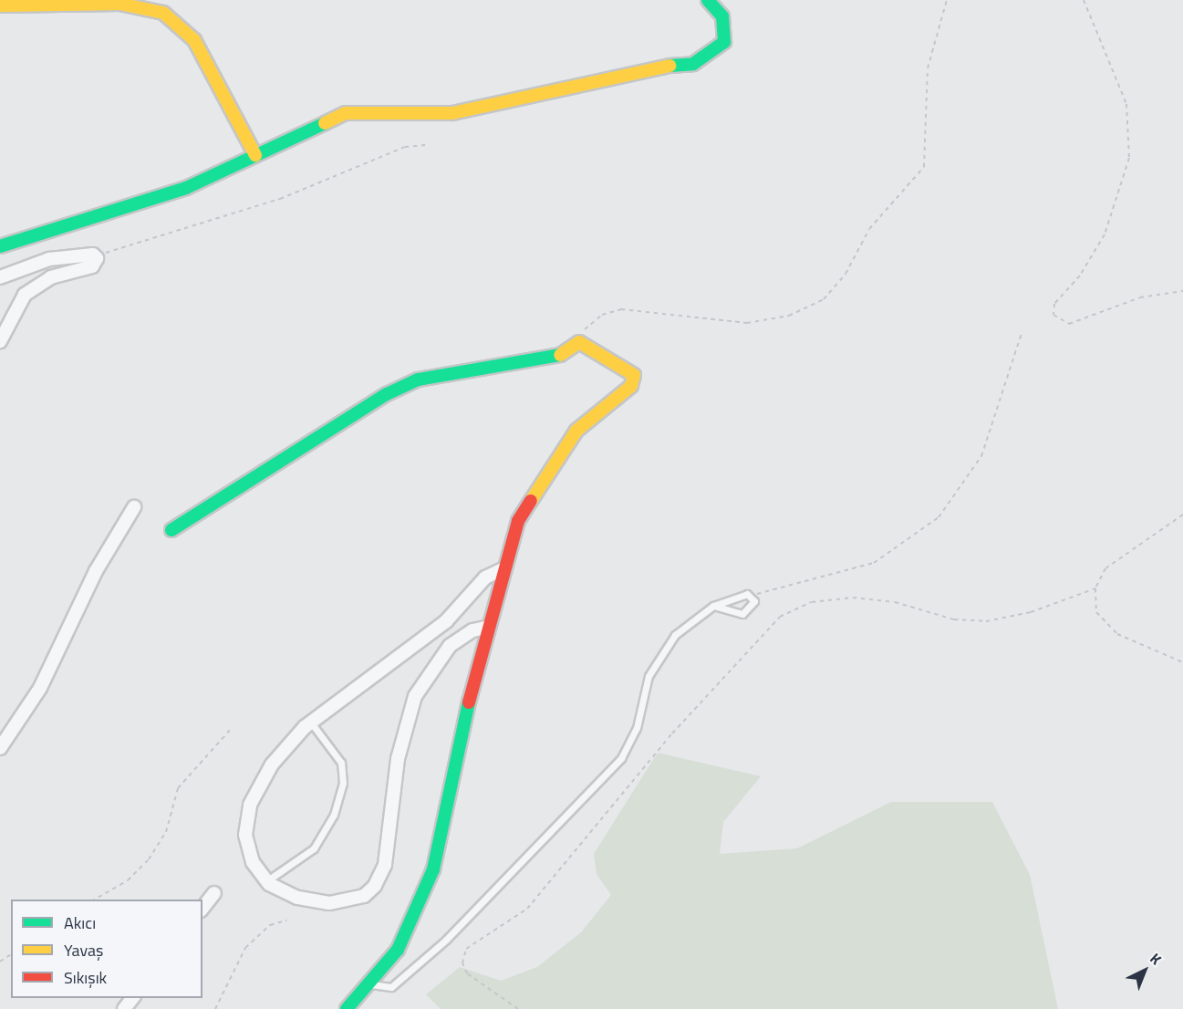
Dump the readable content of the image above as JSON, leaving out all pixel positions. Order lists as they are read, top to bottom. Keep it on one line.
{"legend":["Akıcı","Yavaş","Sıkışık"],"north":"top right"}
